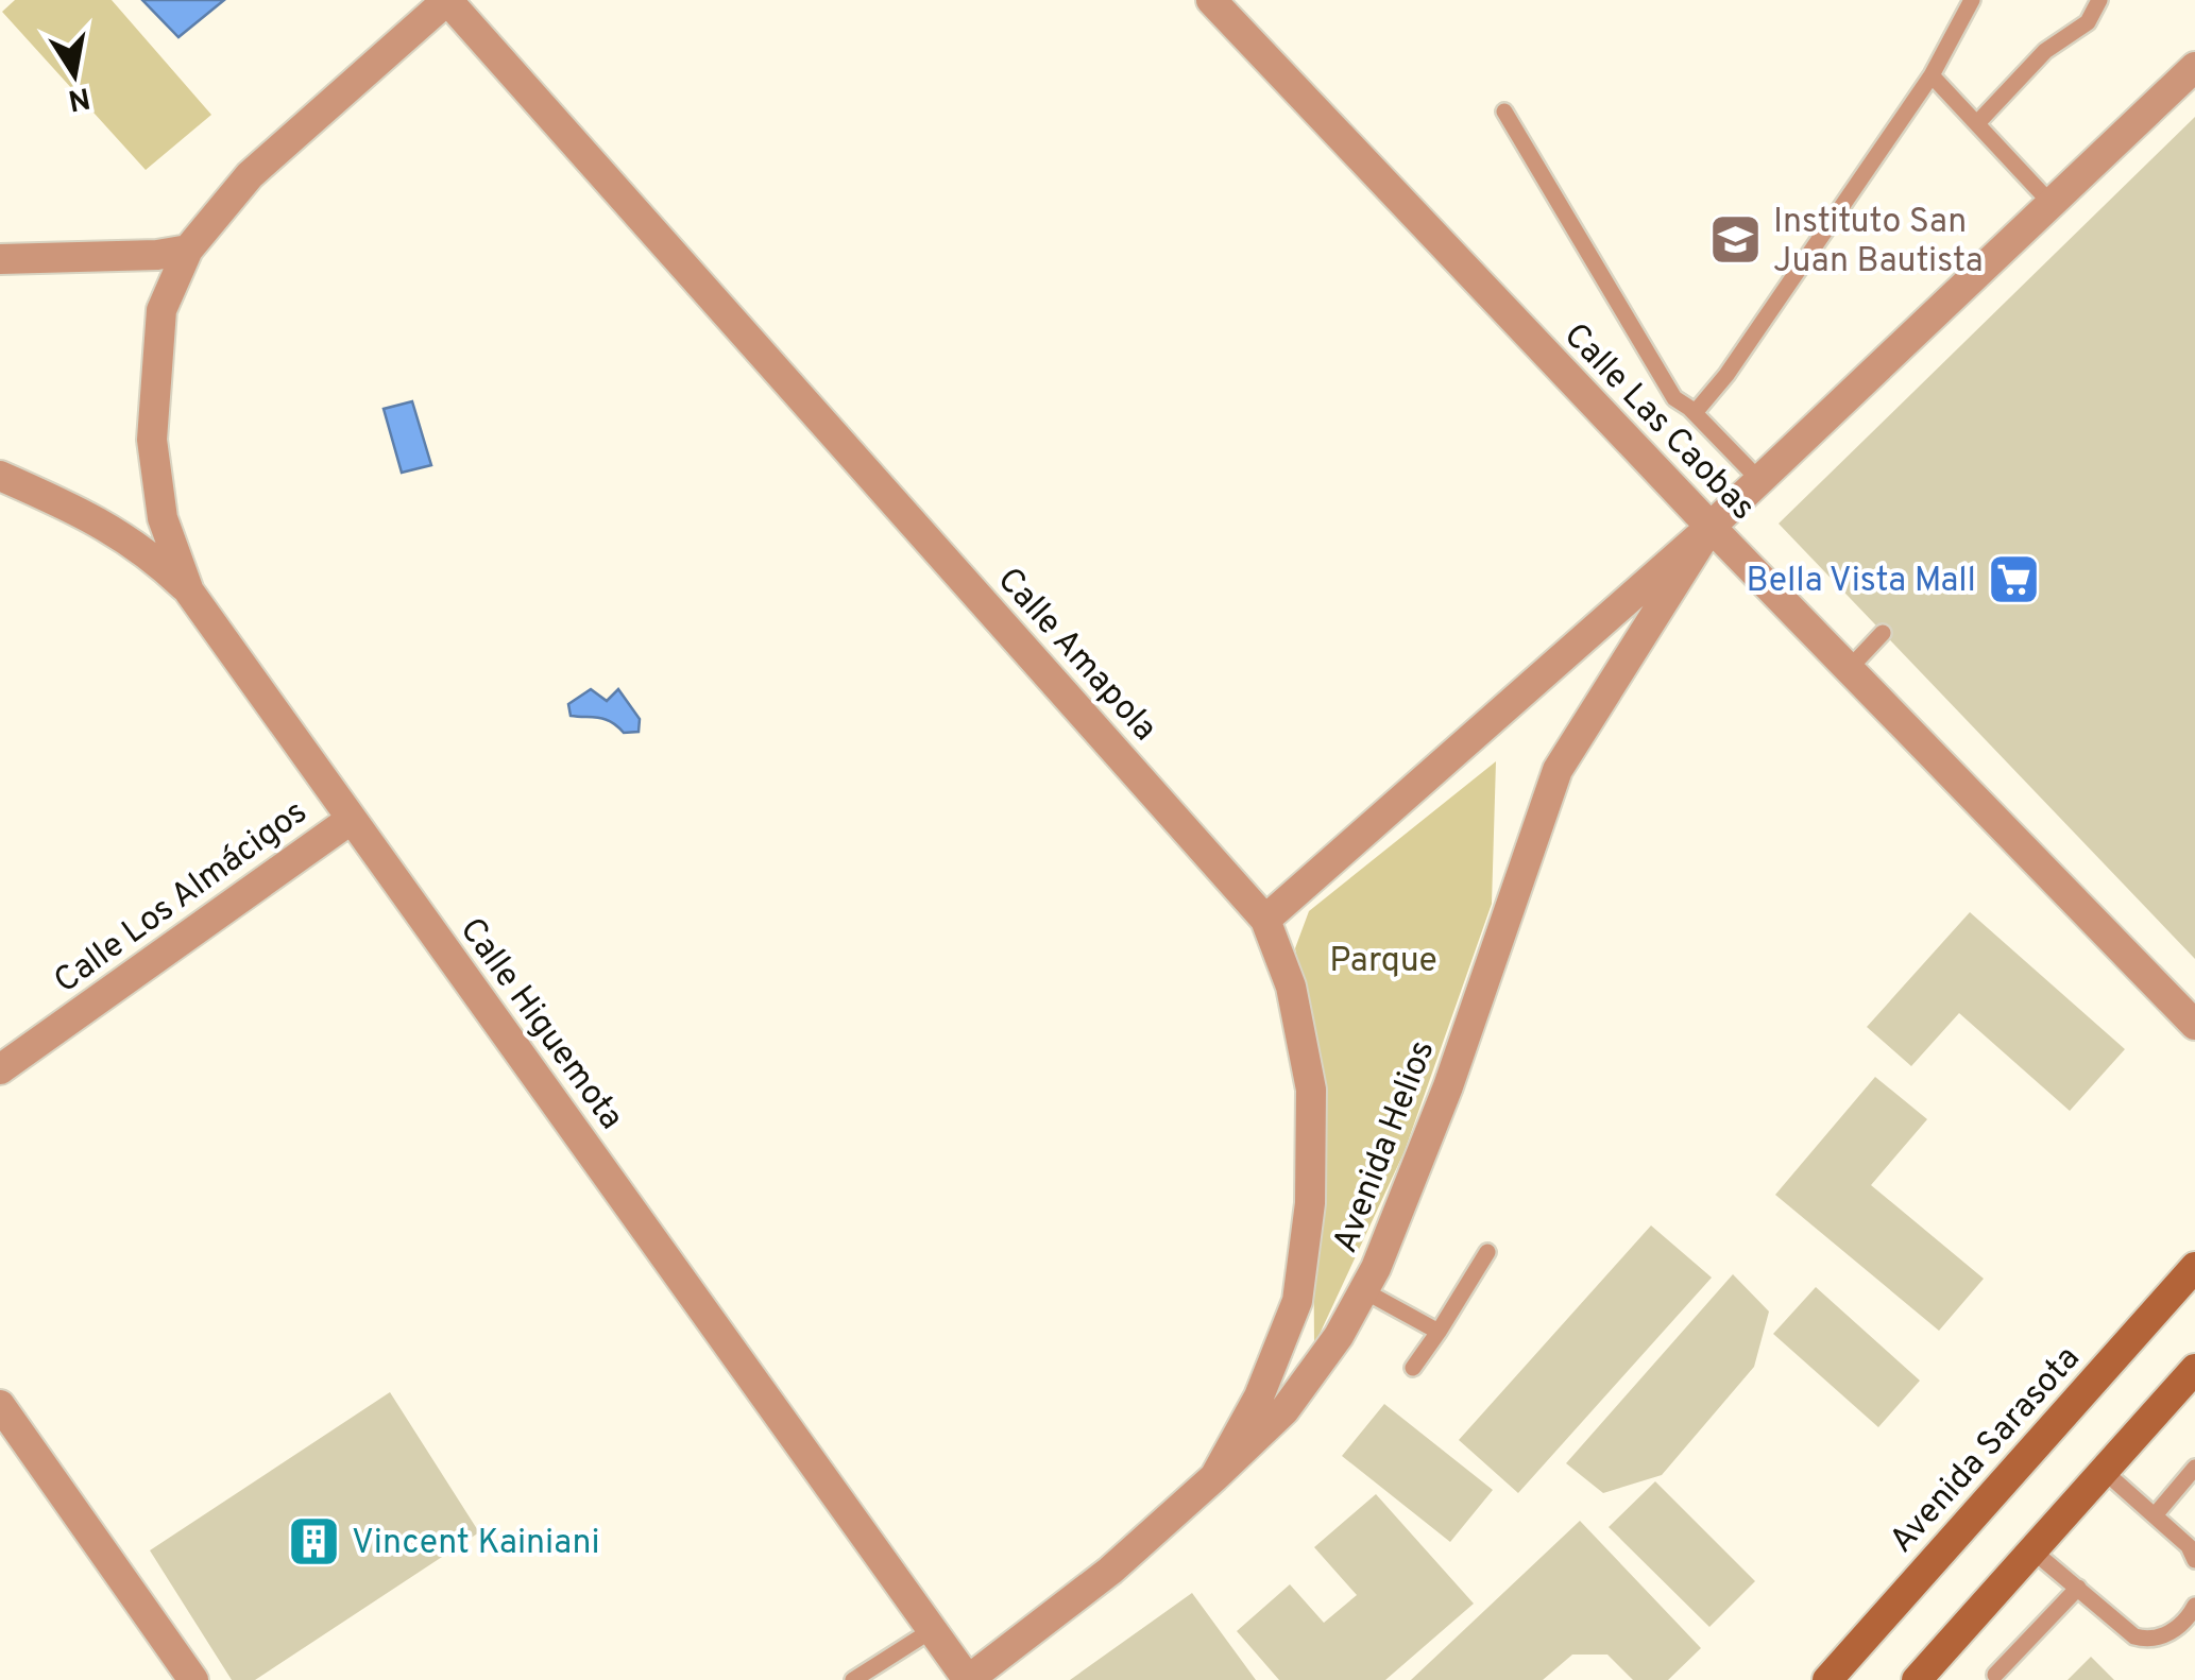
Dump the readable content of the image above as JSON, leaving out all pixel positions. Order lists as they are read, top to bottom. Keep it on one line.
{"streets":{"main road":["Avenida Sarasota"],"street":["Calle Las Caobas","Calle Amapola","Calle Los Almácigos","Calle Higuemota","Avenida Helios"]},"crossings":[["Calle Las Caobas","Avenida Helios"],["Calle Amapola","Calle Higuemota"],["Calle Amapola","Avenida Helios"],["Calle Los Almácigos","Calle Higuemota"],["Calle Higuemota","Avenida Helios"]],"parks":["Parque"],"places":{"school or university":["Instituto San Juan Bautista"],"supermarket":["Bella Vista Mall"],"building":["Vincent Kainiani"]},"north":"bottom"}
